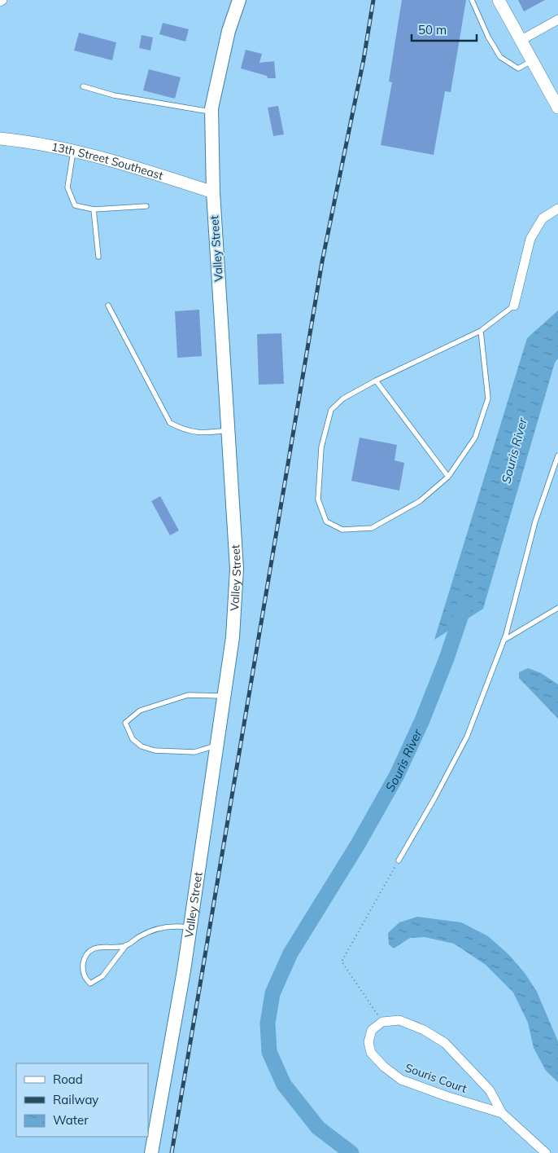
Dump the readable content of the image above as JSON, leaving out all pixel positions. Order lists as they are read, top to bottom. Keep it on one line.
{"streets":{"main road":["Valley Street"],"street":["13th Street Southeast","Souris Court"]},"crossings":[["13th Street Southeast","Valley Street"]],"water":["Souris River"],"legend":["Road","Railway","Water"],"scale_bar":"50 m"}
